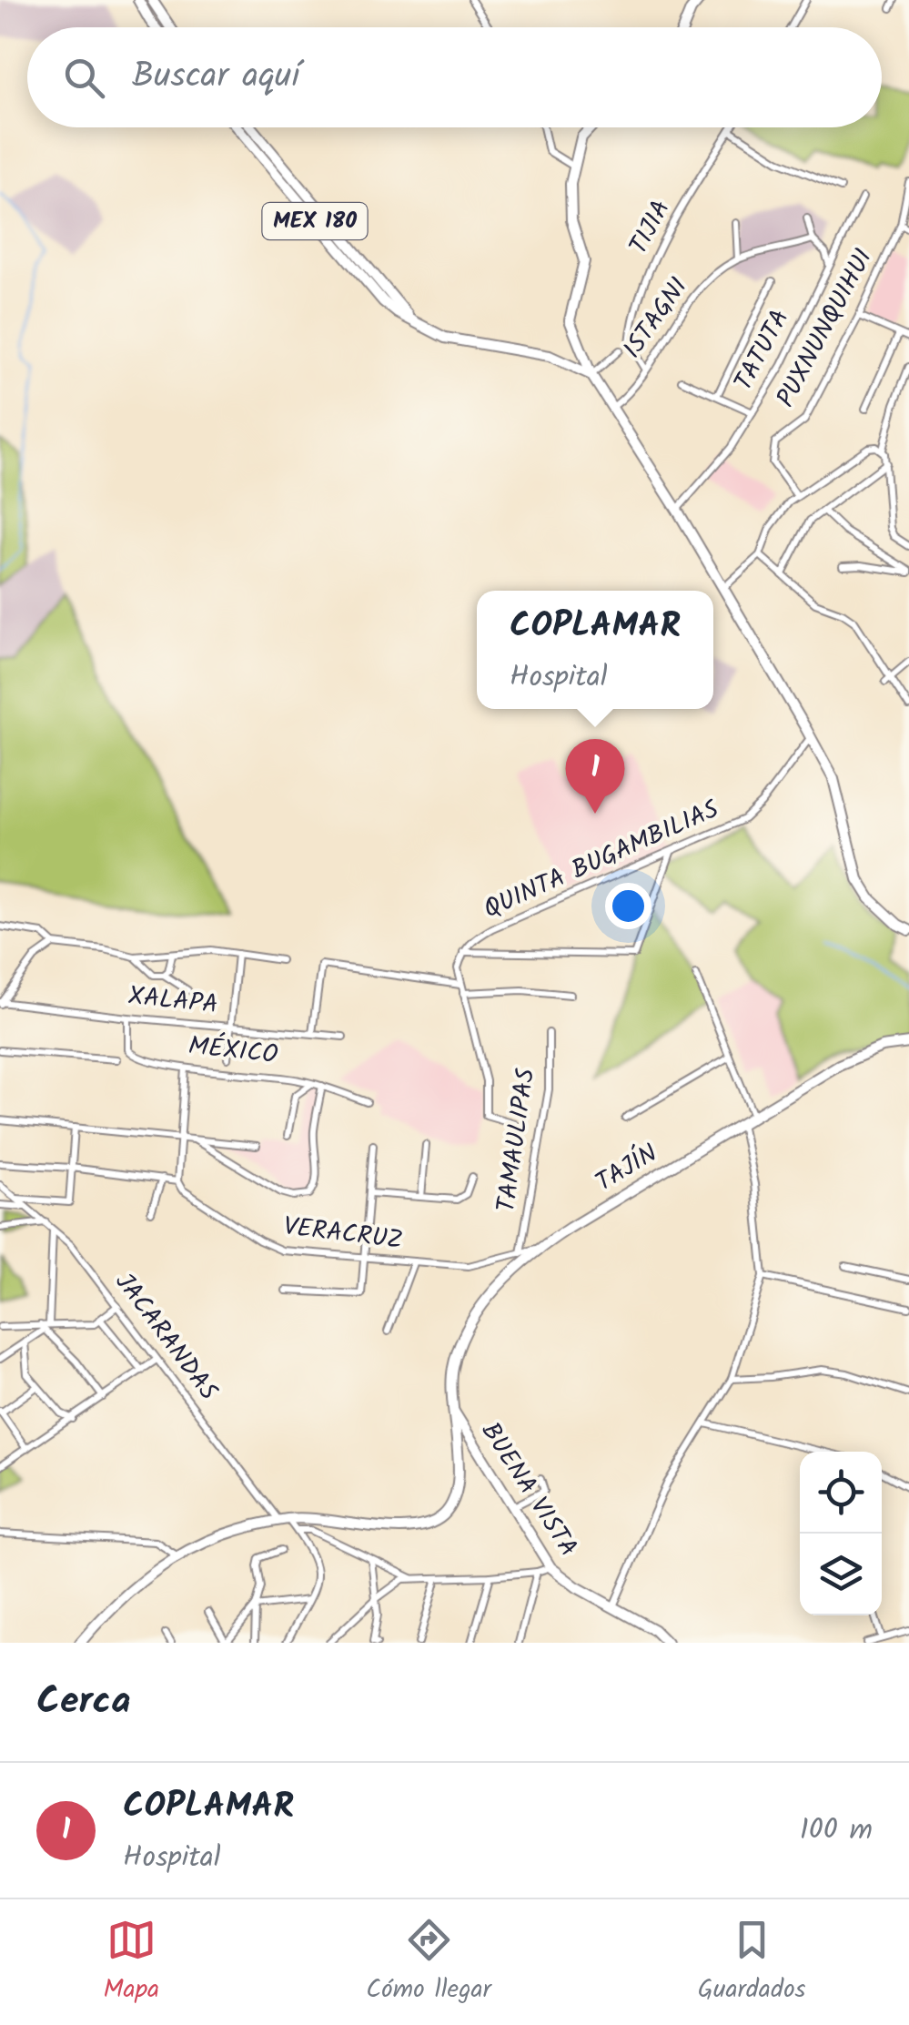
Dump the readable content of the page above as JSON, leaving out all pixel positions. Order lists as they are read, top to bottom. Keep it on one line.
{"streets":{"main road":["MEX 180","TAJÍN","BUENA VISTA"],"street":["TIJIA","ISTAGNI","PUXNUNQUIHUI","TATUTA","QUINTA BUGAMBILIAS","XALAPA","MÉXICO","TAMAULIPAS","VERACRUZ","JACARANDAS"]},"crossings":[["MEX 180","ISTAGNI"],["MEX 180","TATUTA"],["MEX 180","QUINTA BUGAMBILIAS"],["TIJIA","ISTAGNI"],["XALAPA","MÉXICO"],["TAMAULIPAS","VERACRUZ"],["TAJÍN","VERACRUZ"],["TAJÍN","JACARANDAS"],["TAJÍN","BUENA VISTA"]],"page":{"search":"Buscar aquí","popup":["COPLAMAR","Hospital"],"pins":"1","heading":"Cerca","list":[{"mark":"1","name":"COPLAMAR","note":"Hospital","value":"100 m"}],"nav":["Mapa","Cómo llegar","Guardados"]}}
